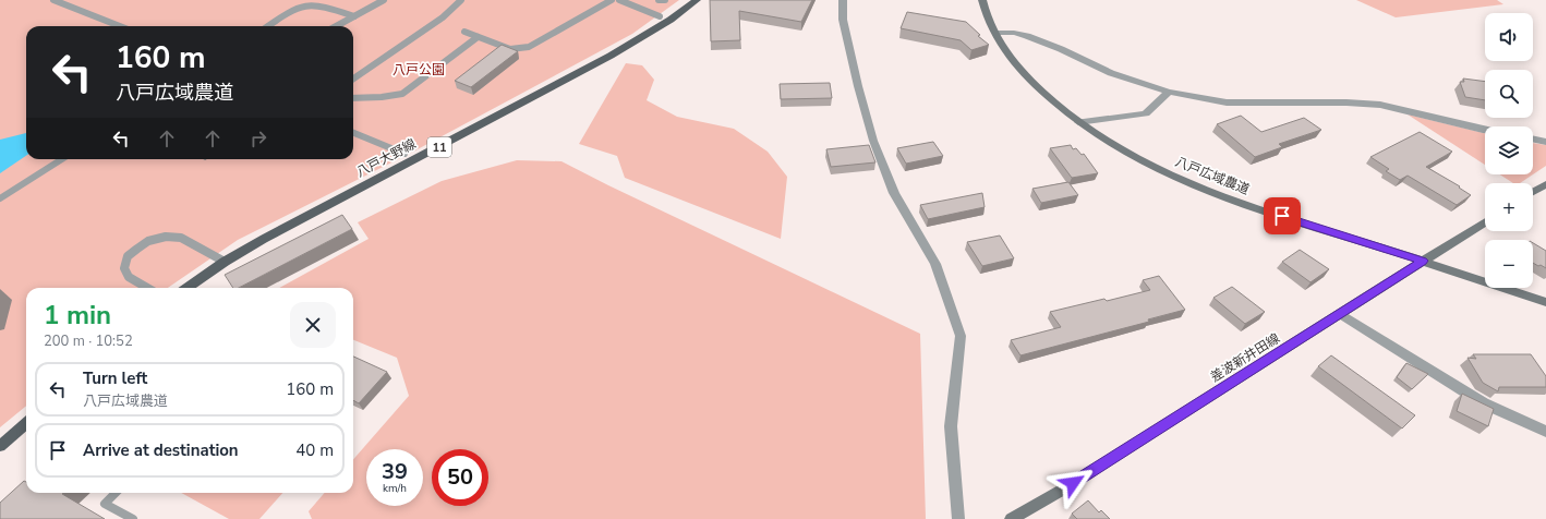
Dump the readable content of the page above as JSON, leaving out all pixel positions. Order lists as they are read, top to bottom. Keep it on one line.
{"streets":{"main road":["11","八戸大野線"],"street":["八戸広域農道","差波新井田線"]},"crossings":[["八戸広域農道","差波新井田線"]],"parks":["八戸公園"],"page":{"map_buttons":["+","−"],"turn":["160 m","八戸広域農道"],"heading":["1 min","200 m · 10:52"],"list":[{"name":"Turn left","note":"八戸広域農道","value":"160 m"},{"name":"Arrive at destination","value":"40 m"}],"speed":"39 km/h","limit":"50"}}
